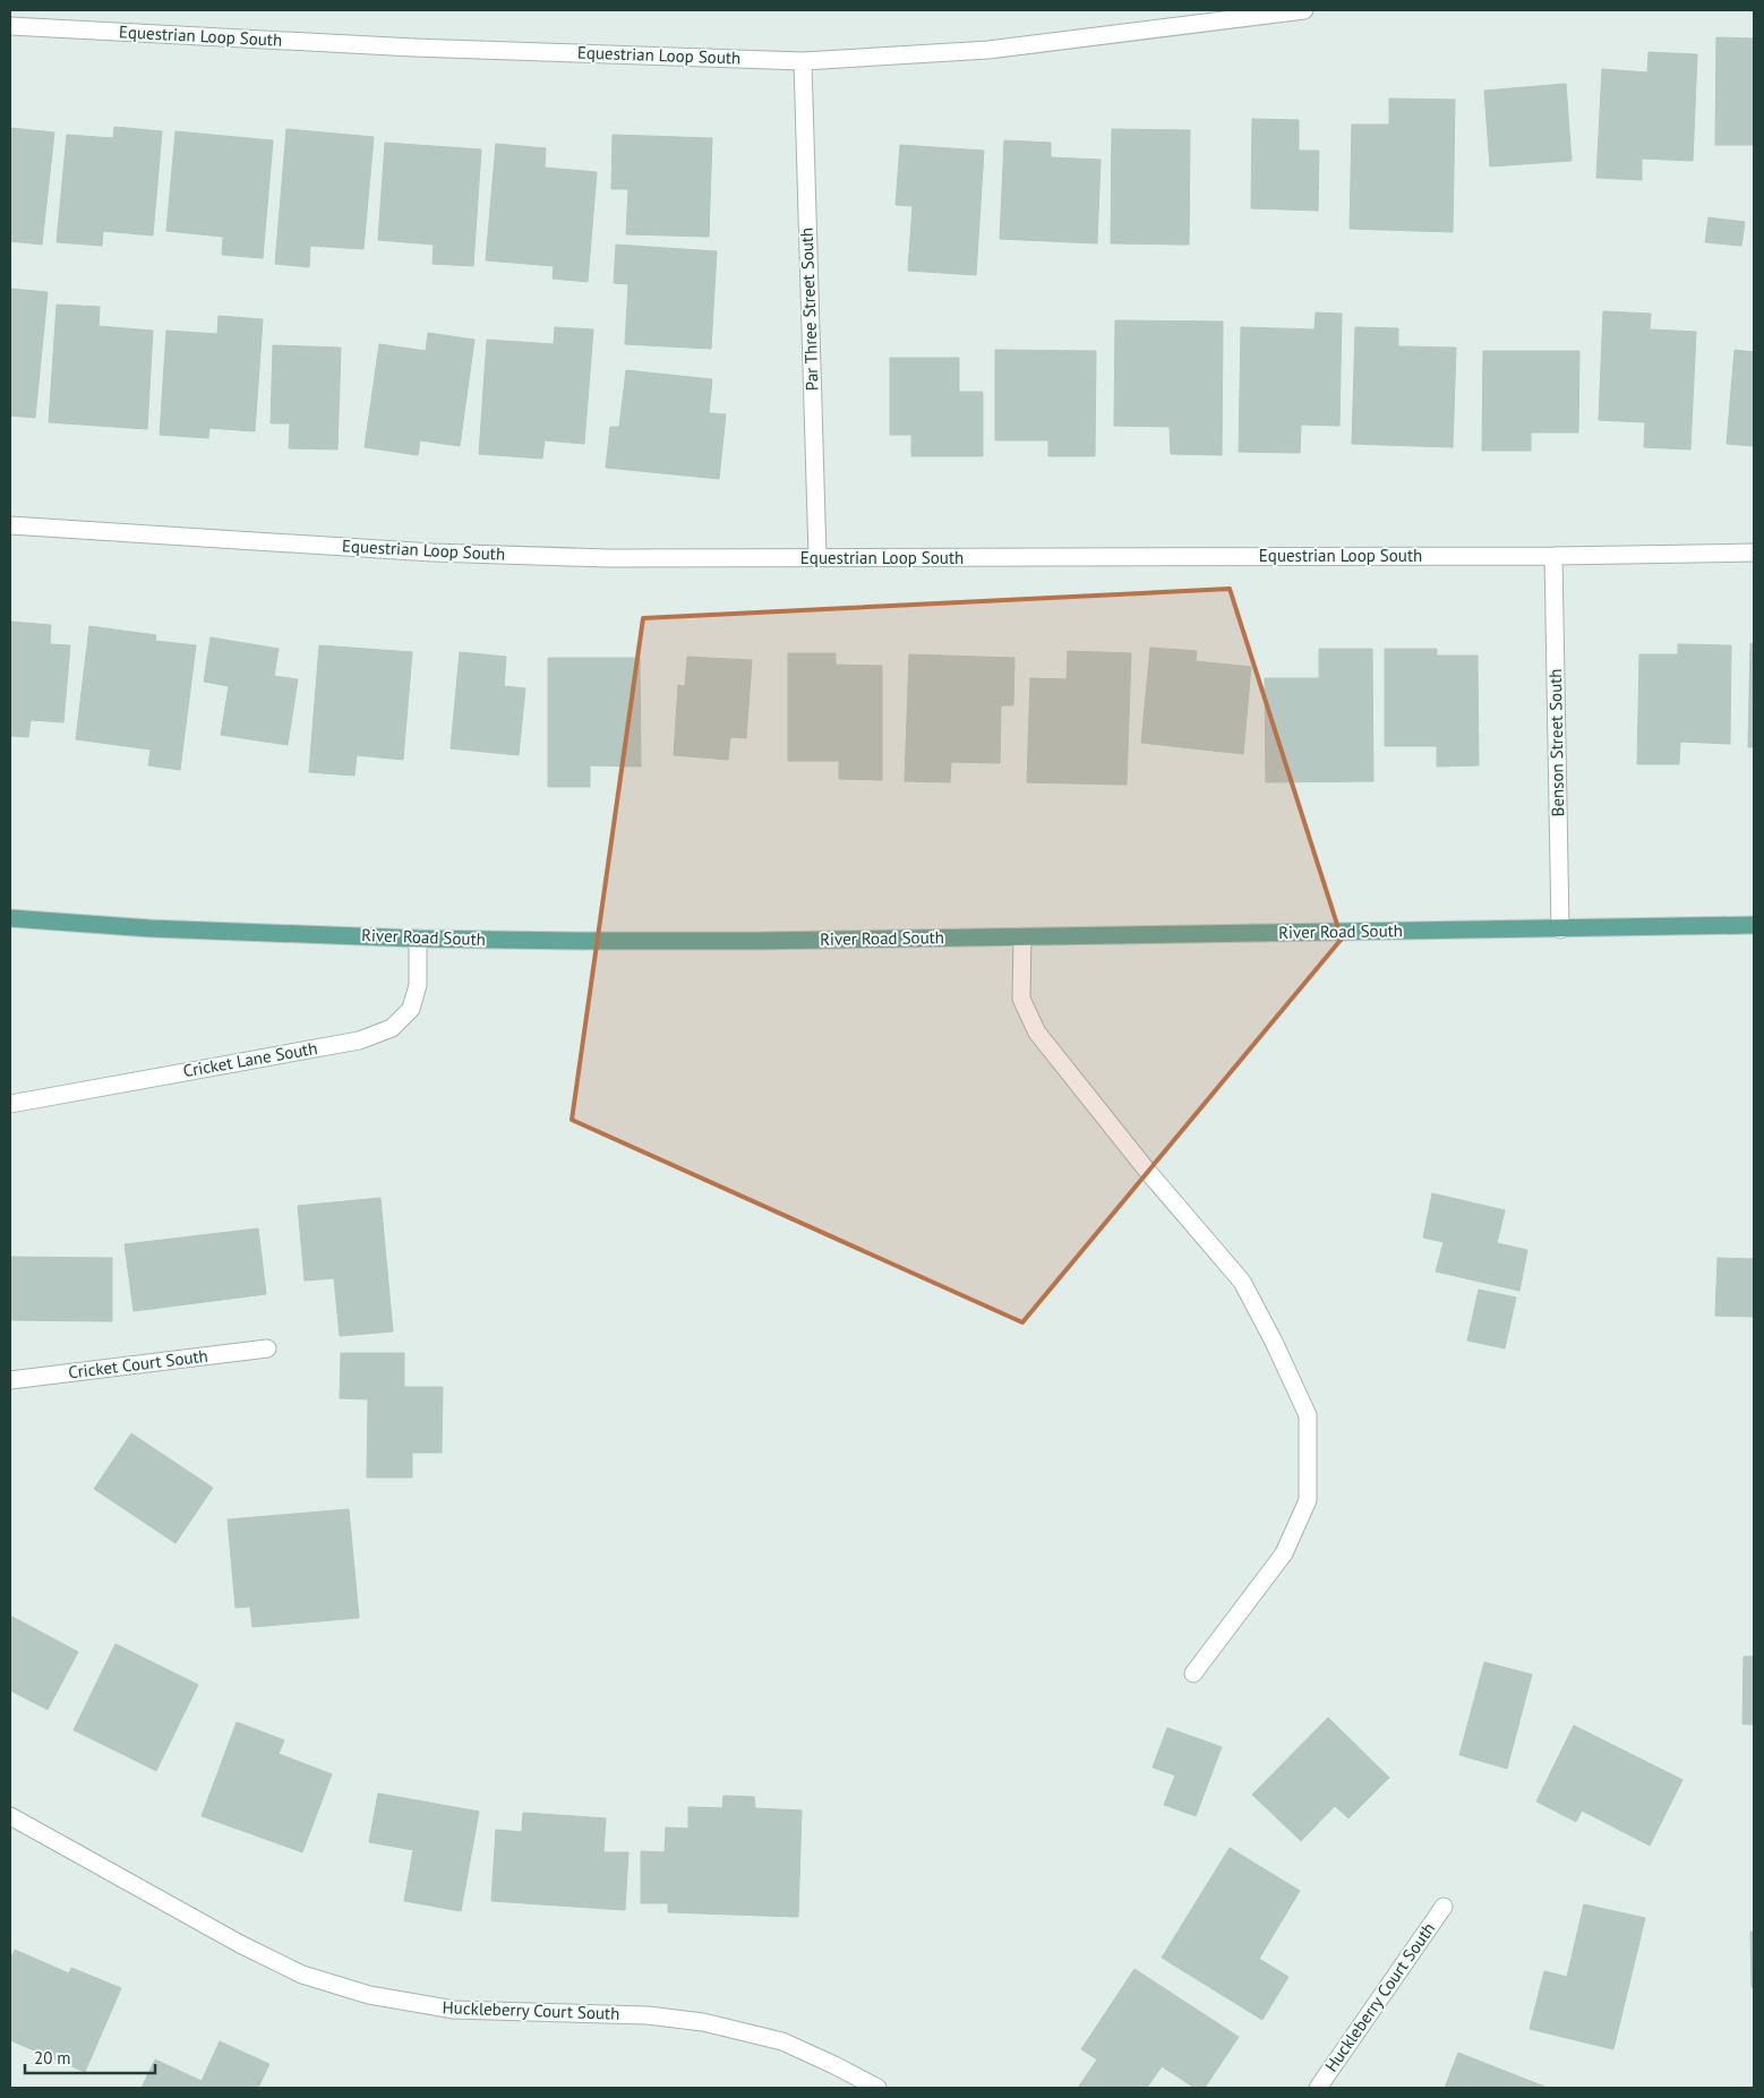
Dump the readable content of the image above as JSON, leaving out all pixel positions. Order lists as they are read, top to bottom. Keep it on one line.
{"streets":{"main road":["River Road South"],"street":["Equestrian Loop South","Par Three Street South","Benson Street South","Cricket Lane South","Cricket Court South","Huckleberry Court South"]},"crossings":[["Equestrian Loop South","Par Three Street South"],["Equestrian Loop South","Benson Street South"],["Benson Street South","River Road South"],["River Road South","Cricket Lane South"]],"scale_bar":"20 m"}
